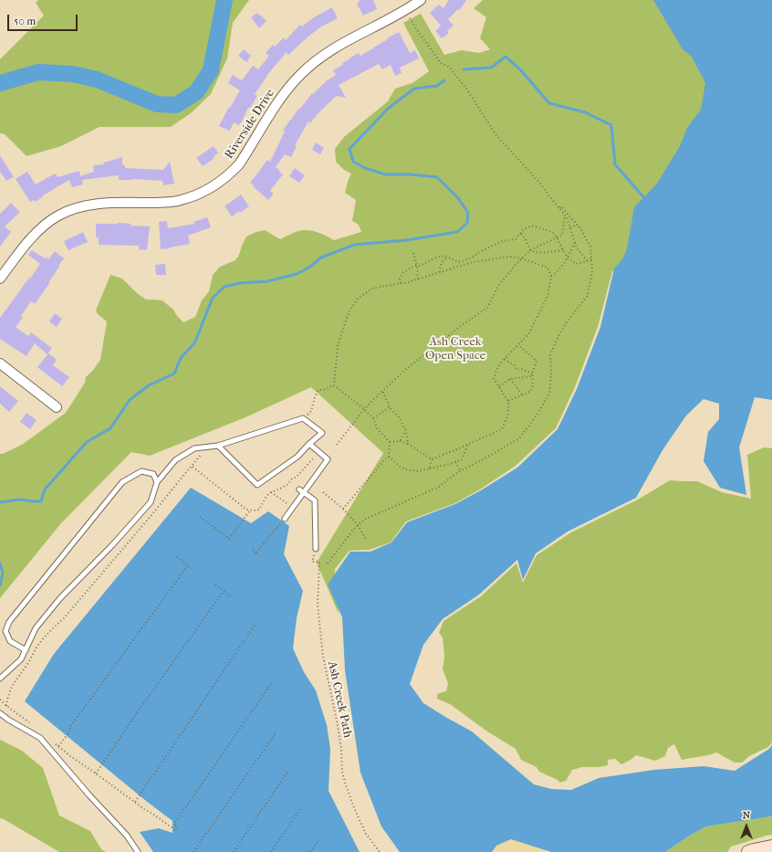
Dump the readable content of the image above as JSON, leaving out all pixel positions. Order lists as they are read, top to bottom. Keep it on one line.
{"streets":{"street":["Riverside Drive"],"path":["Ash Creek Path"]},"parks":["Ash Creek Open Space"],"scale_bar":"50 m","north":"top"}
